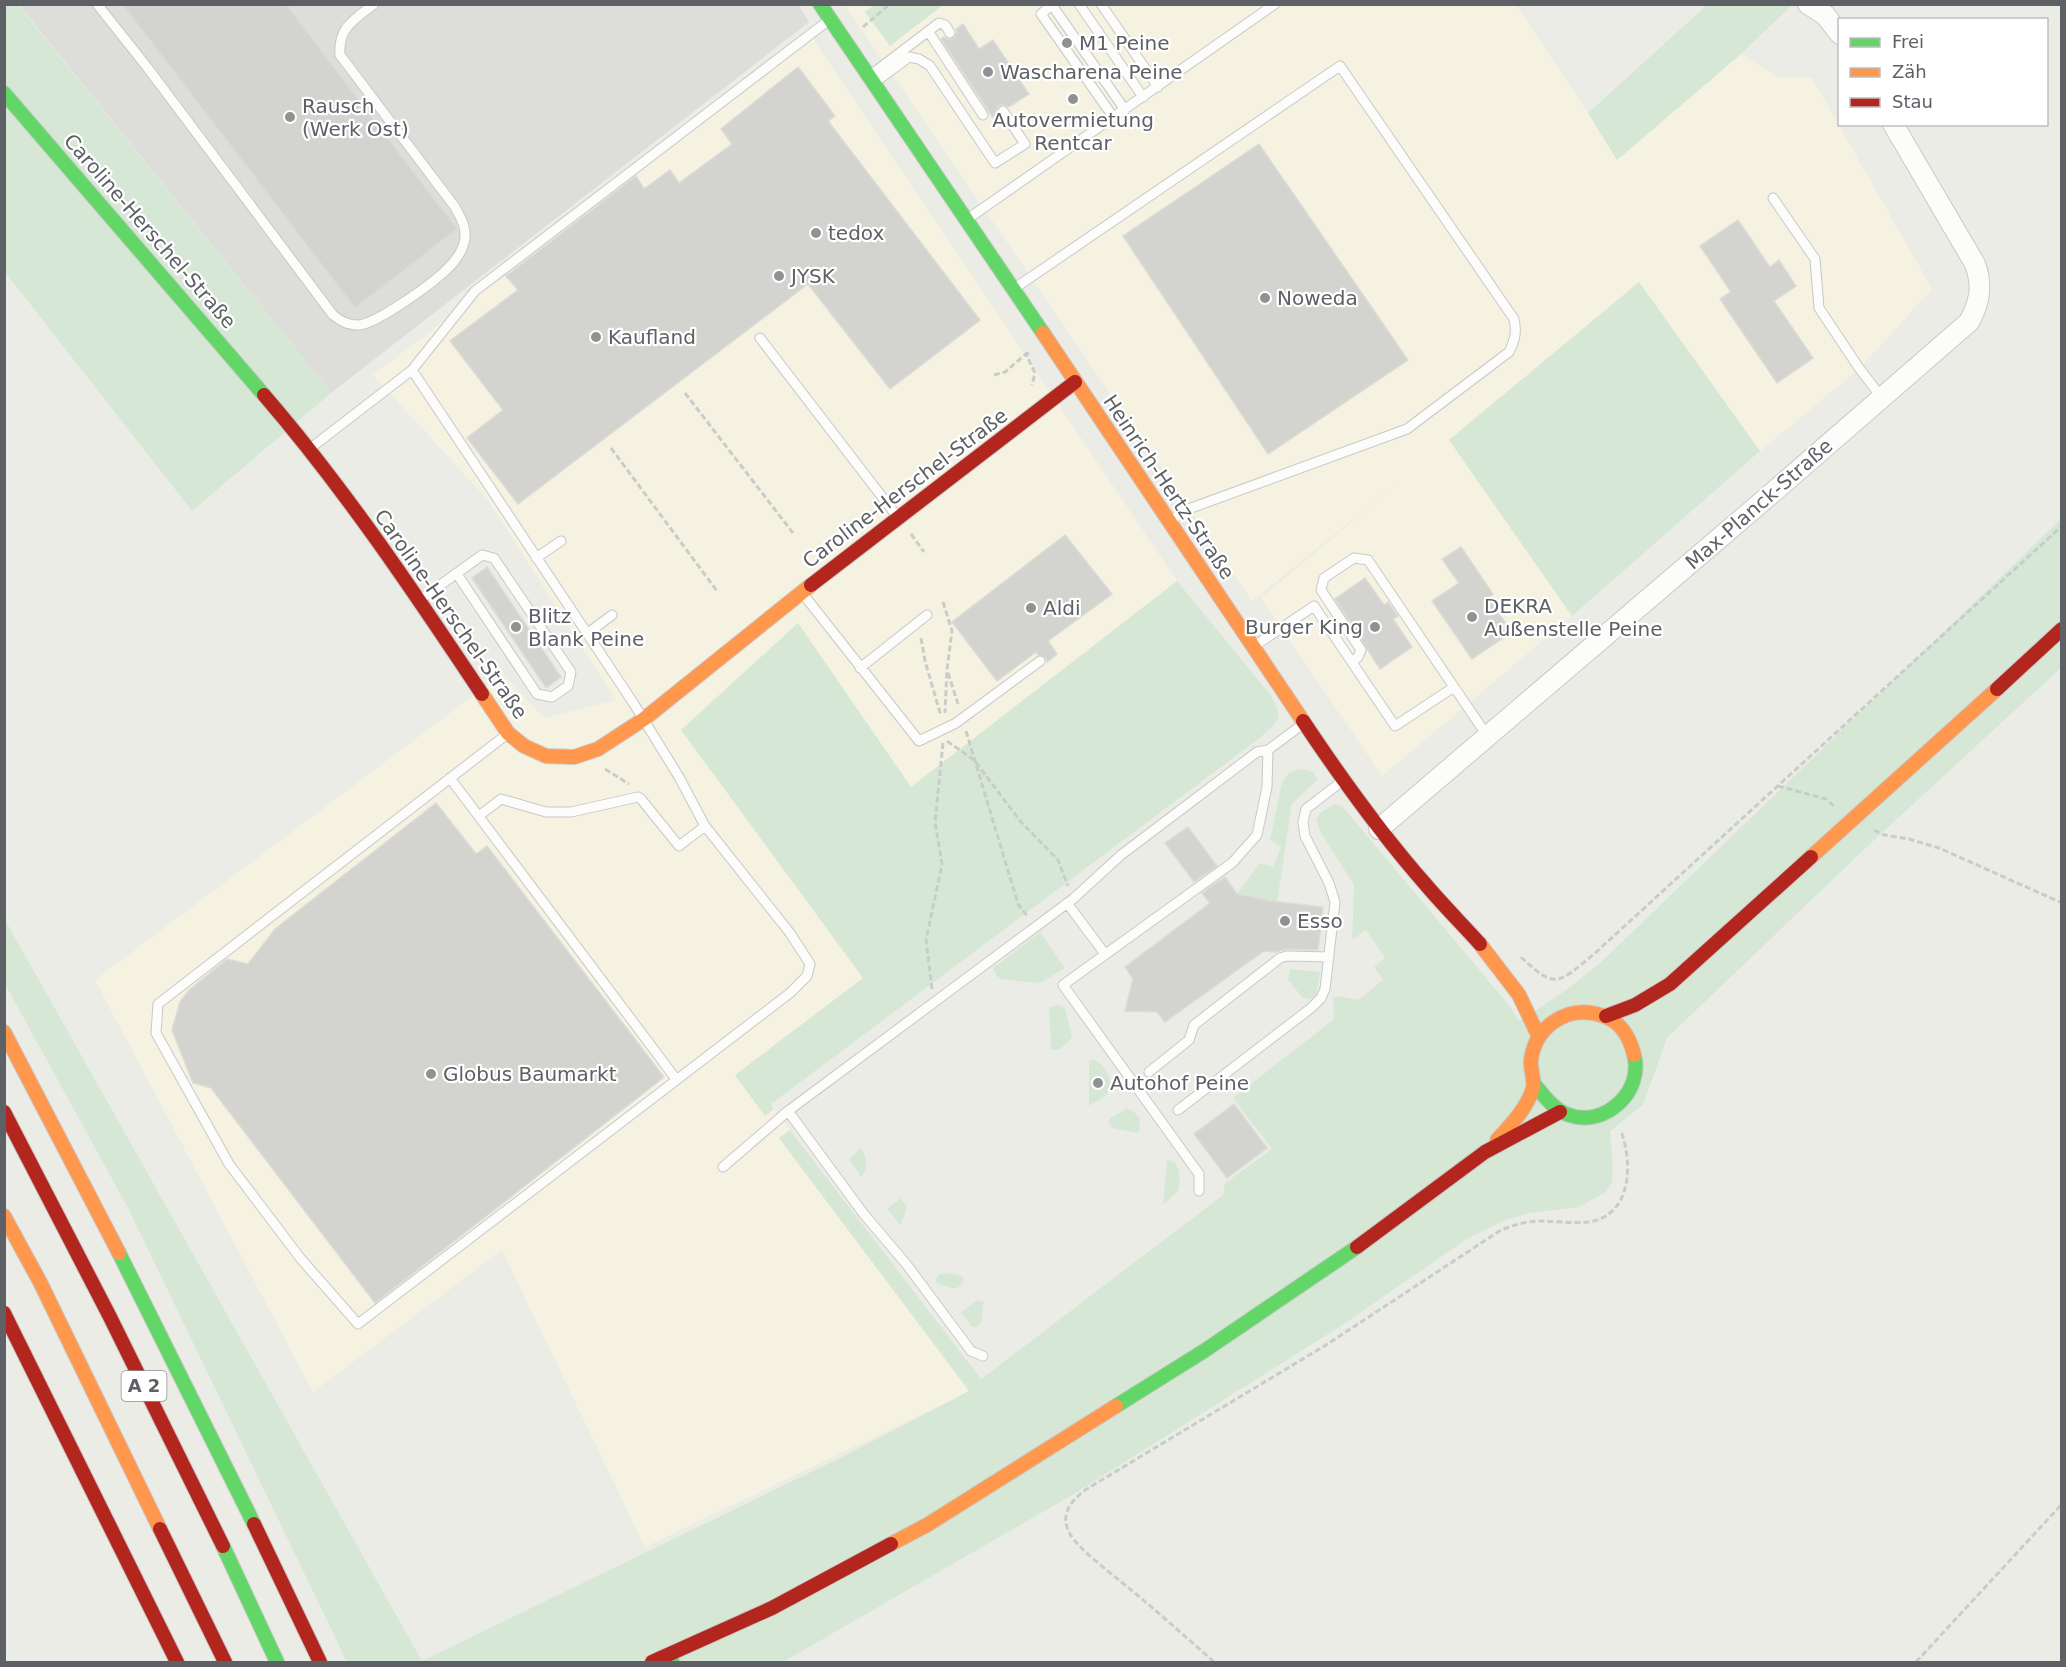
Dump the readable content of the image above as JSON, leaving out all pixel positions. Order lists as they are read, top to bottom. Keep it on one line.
{"streets":{"main road":["Caroline-Herschel-Straße","Heinrich-Hertz-Straße","A 2"],"street":["Max-Planck-Straße"]},"crossings":[["Caroline-Herschel-Straße","Heinrich-Hertz-Straße"],["Heinrich-Hertz-Straße","Max-Planck-Straße"]],"places":["M1 Peine","Wascharena Peine","Autovermietung Rentcar","Rausch (Werk Ost)","tedox","JYSK","Noweda","Kaufland","Aldi","DEKRA Außenstelle Peine","Blitz Blank Peine","Burger King","Esso","Globus Baumarkt","Autohof Peine"],"legend":["Frei","Zäh","Stau"]}
